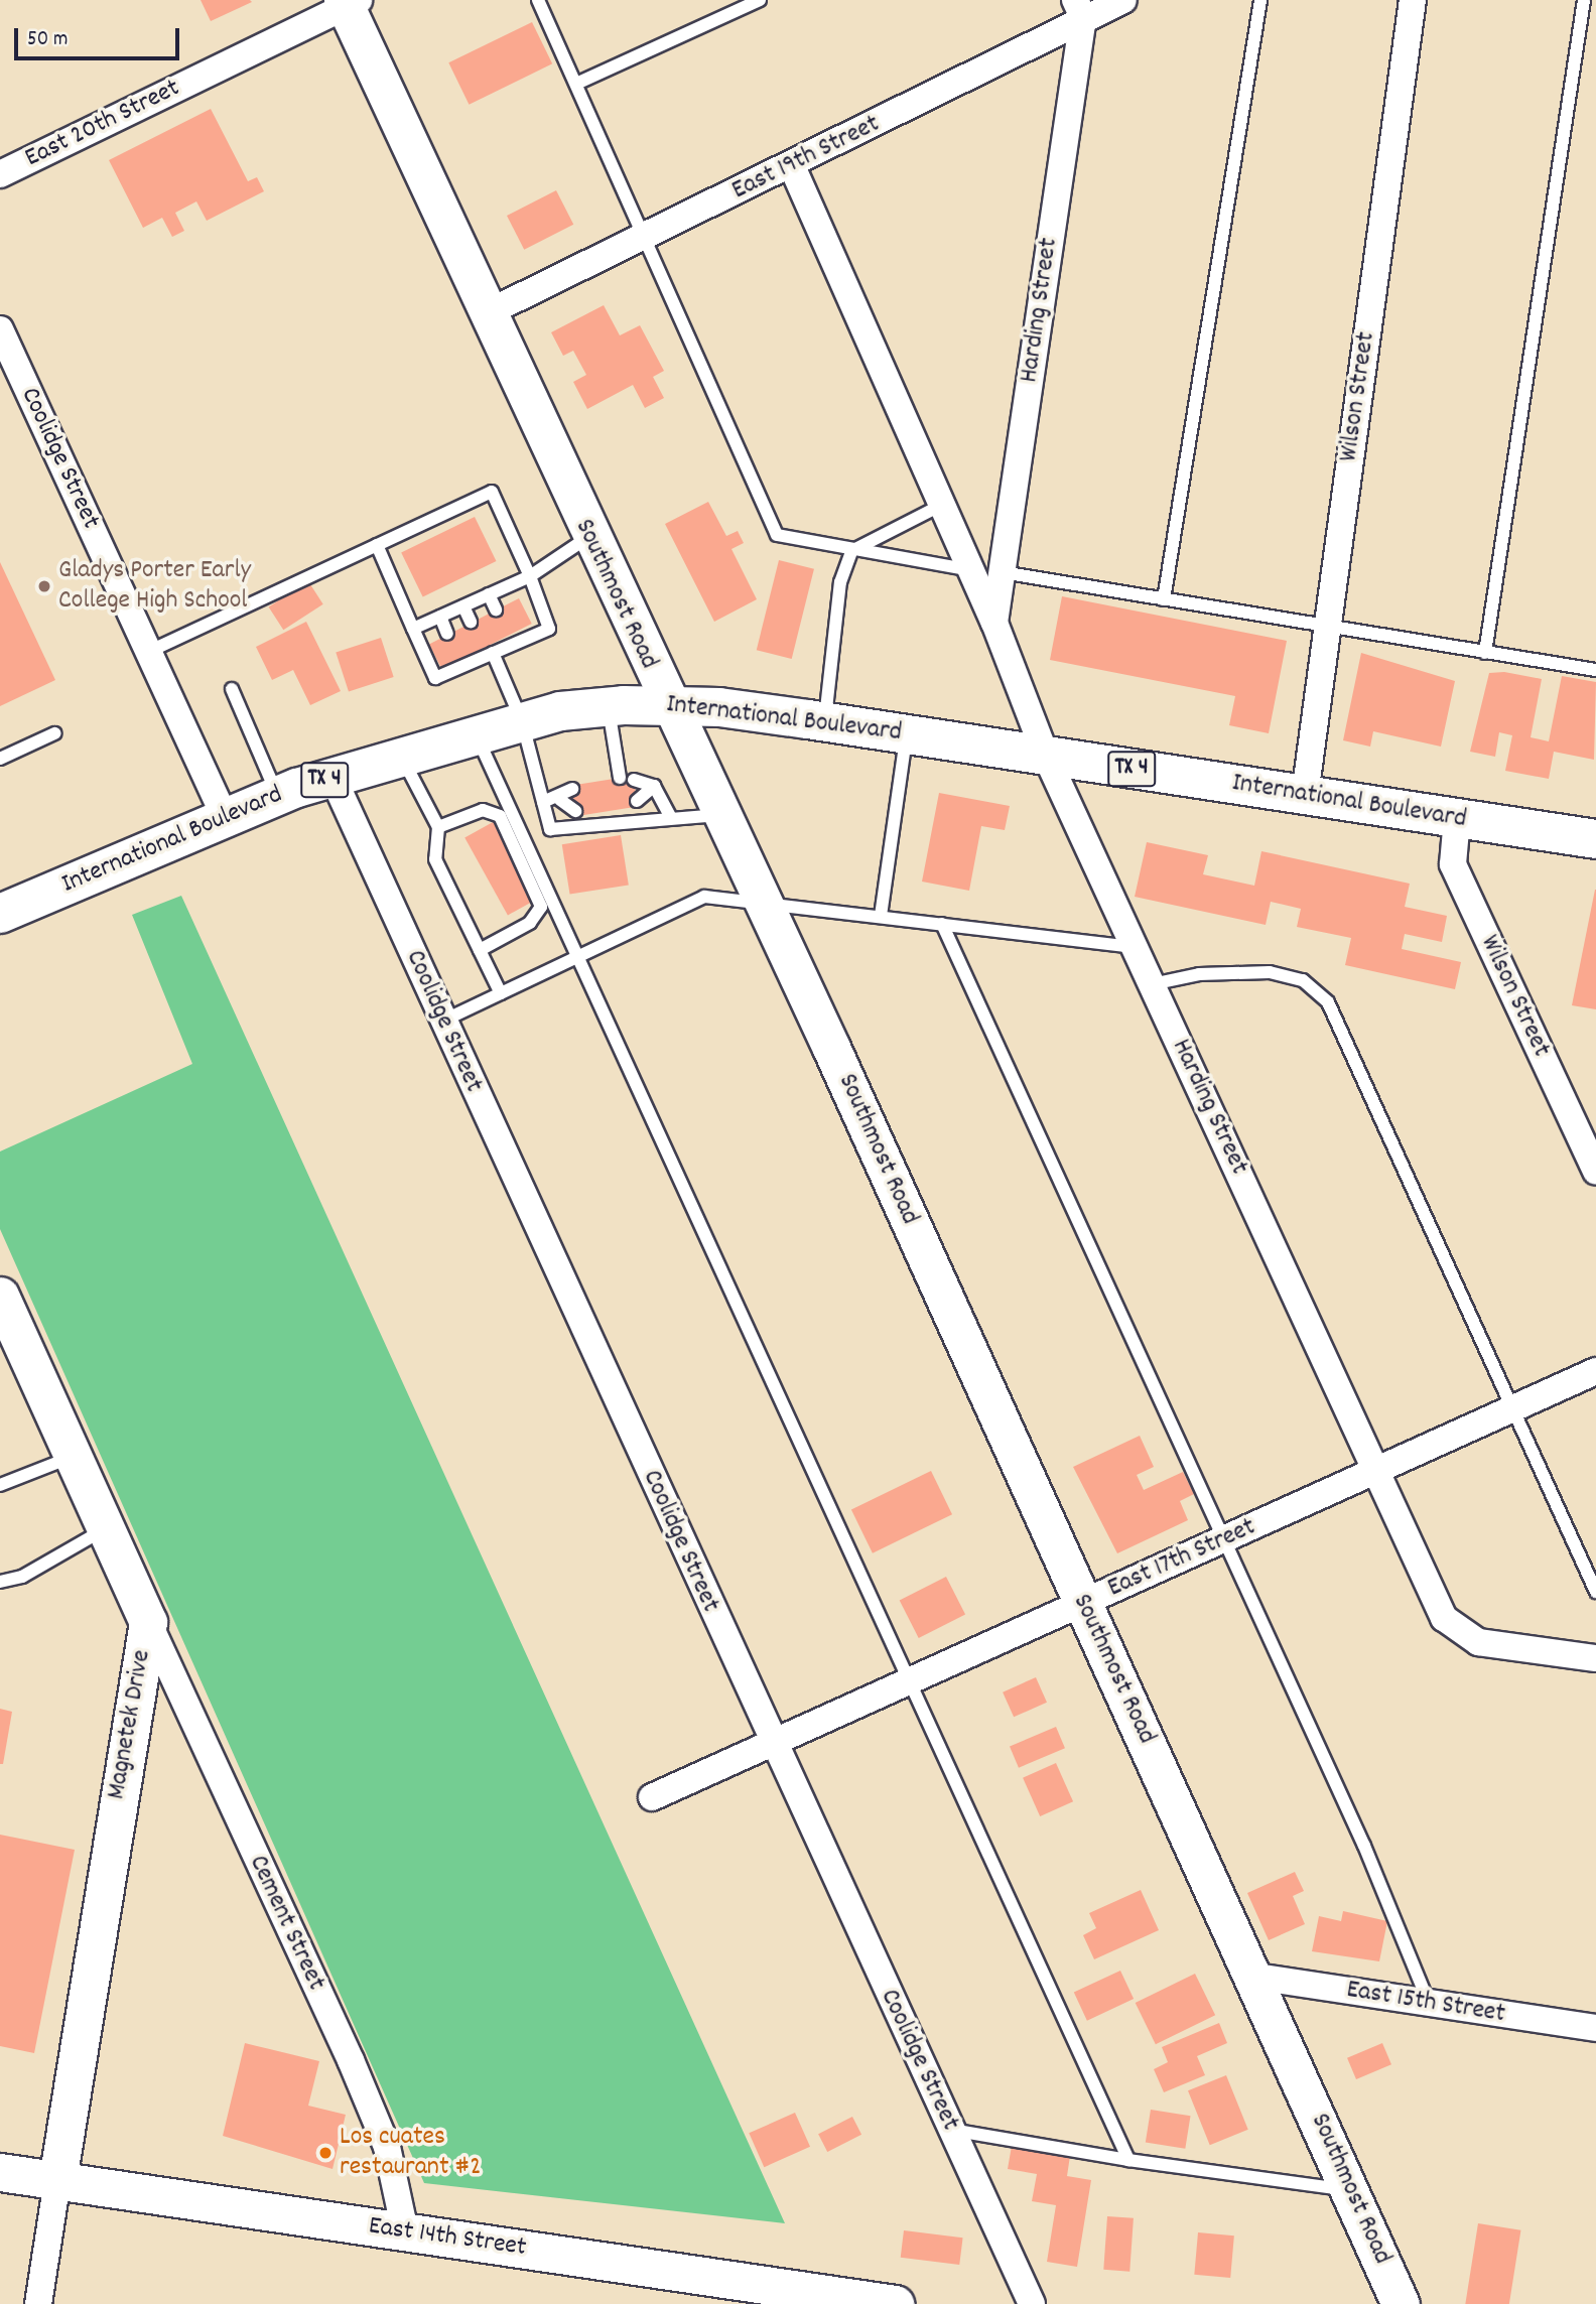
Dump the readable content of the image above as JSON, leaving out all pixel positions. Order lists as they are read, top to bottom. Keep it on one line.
{"streets":{"main road":["International Boulevard","TX 4"],"street":["East 20th Street","East 19th Street","Harding Street","Wilson Street","Coolidge Street","Southmost Road","East 17th Street","Magnetek Drive","Cement Street","East 15th Street","East 14th Street"]},"crossings":[["East 20th Street","Southmost Road"],["East 19th Street","Harding Street"],["East 19th Street","Southmost Road"],["Harding Street","International Boulevard"],["Harding Street","East 17th Street"],["Wilson Street","International Boulevard"],["Coolidge Street","International Boulevard"],["Coolidge Street","East 17th Street"],["Southmost Road","International Boulevard"],["Southmost Road","East 17th Street"],["Southmost Road","East 15th Street"],["Magnetek Drive","Cement Street"],["Magnetek Drive","East 14th Street"],["Cement Street","East 14th Street"]],"places":["Gladys Porter Early College High School","Los cuates restaurant #2"],"scale_bar":"50 m"}
